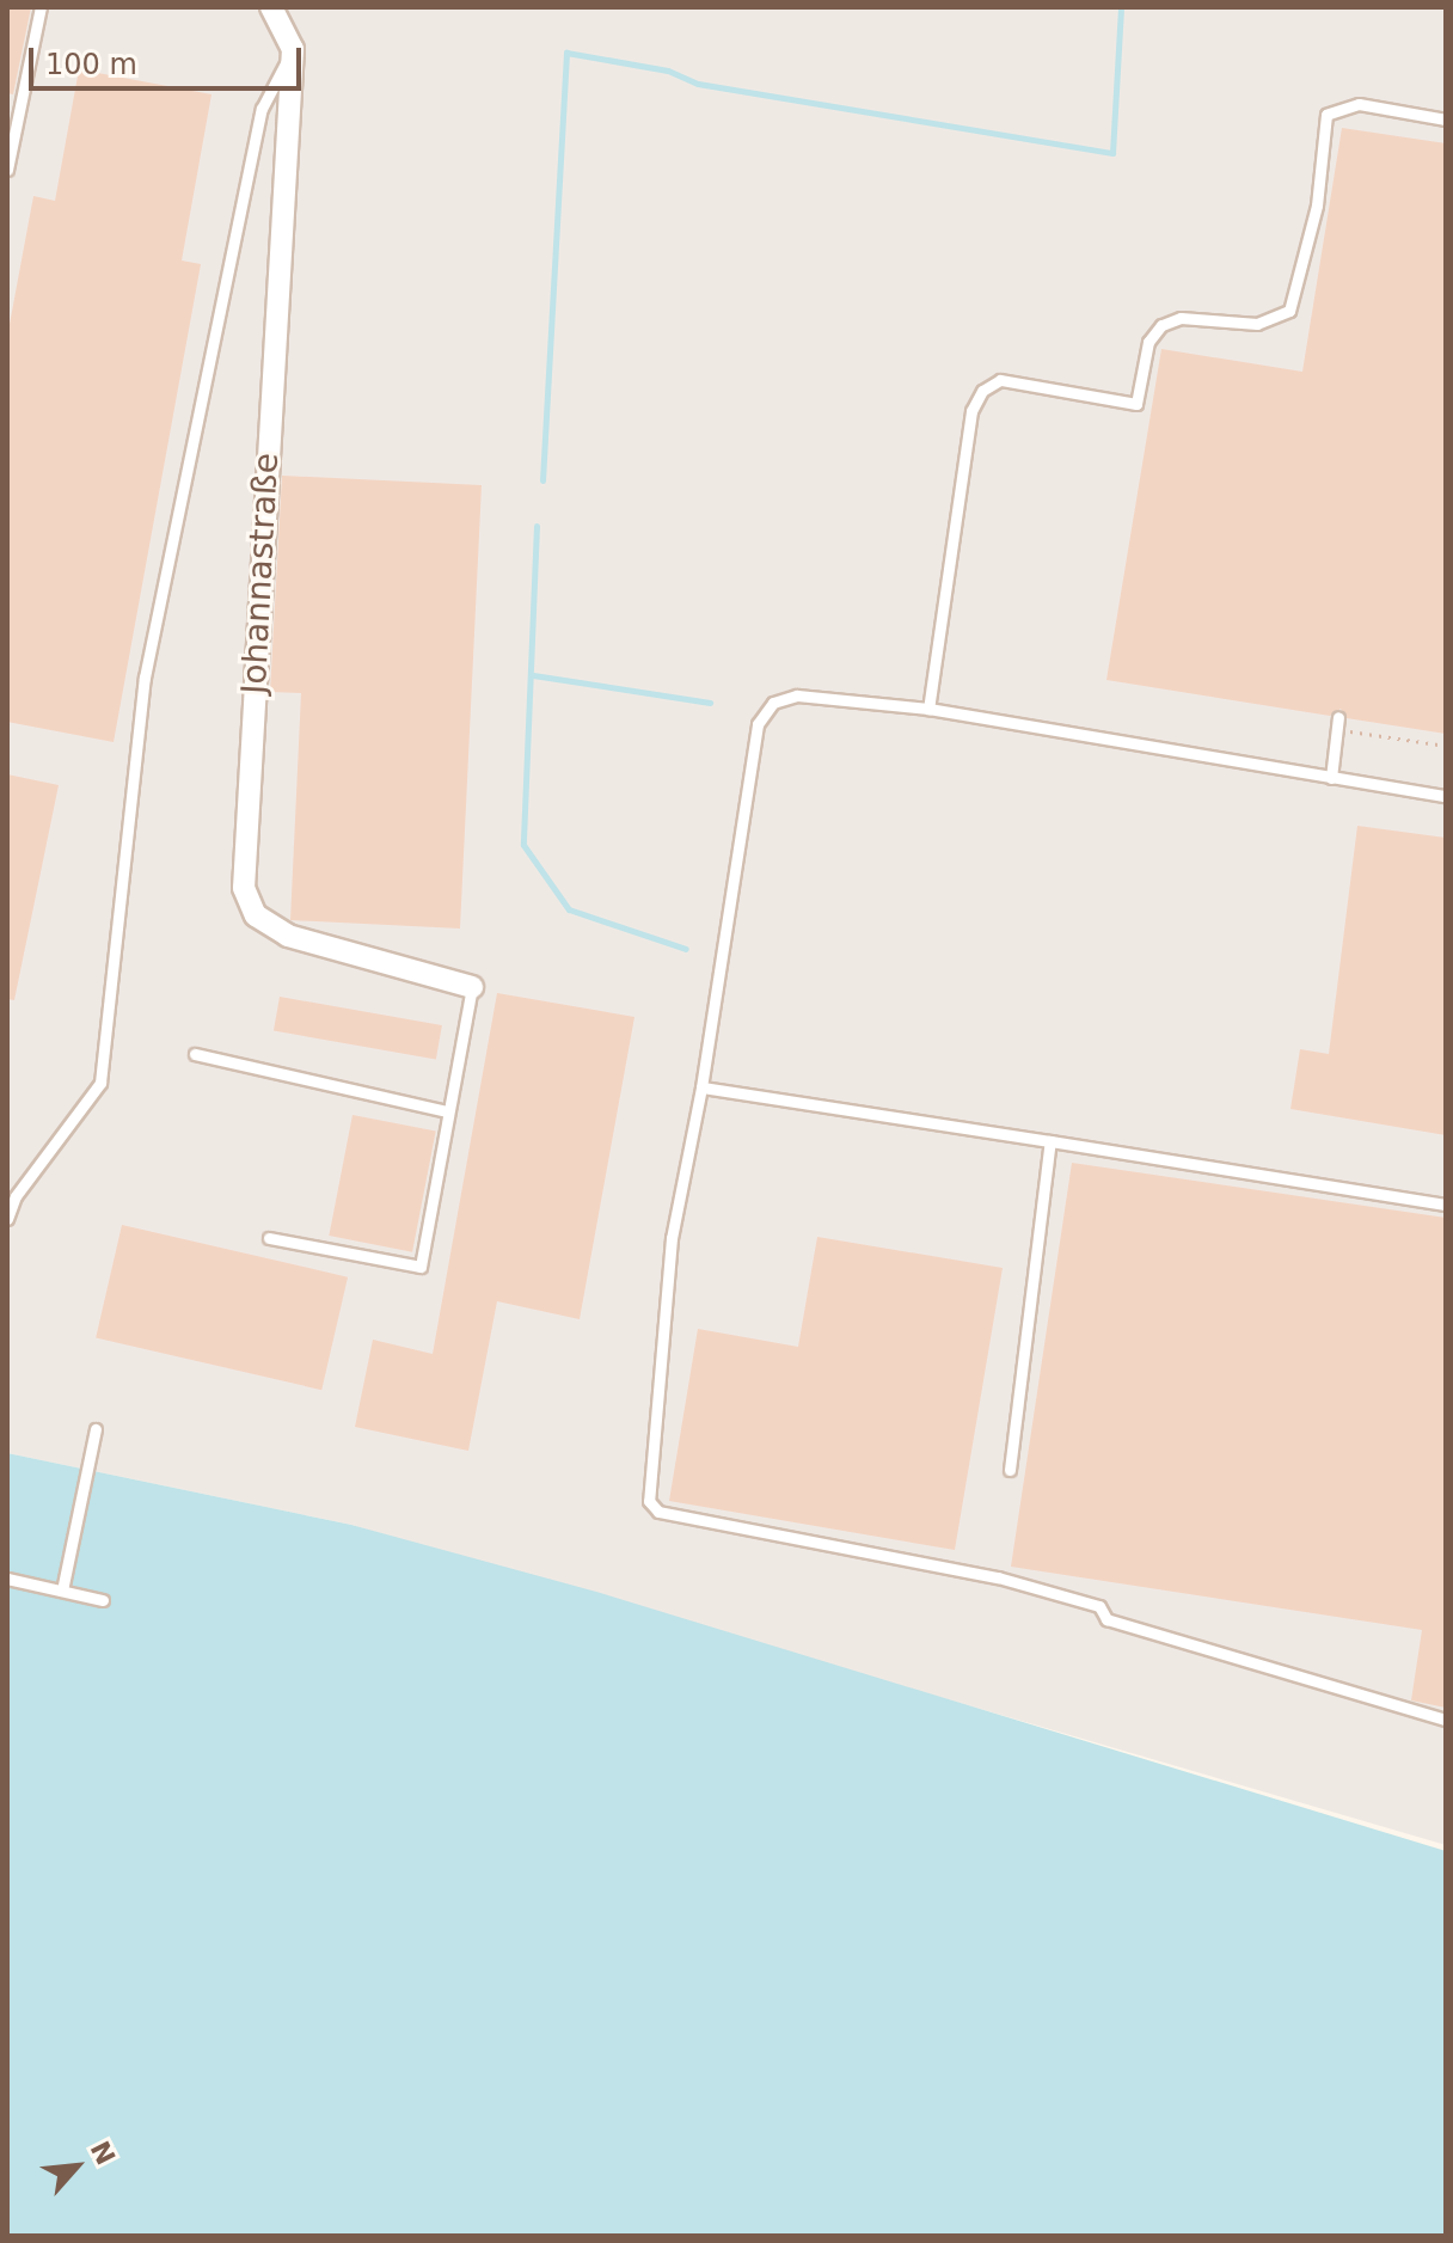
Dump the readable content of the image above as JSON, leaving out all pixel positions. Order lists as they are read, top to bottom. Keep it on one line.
{"streets":{"street":["Johannastraße"]},"scale_bar":"100 m","north":"top right"}
